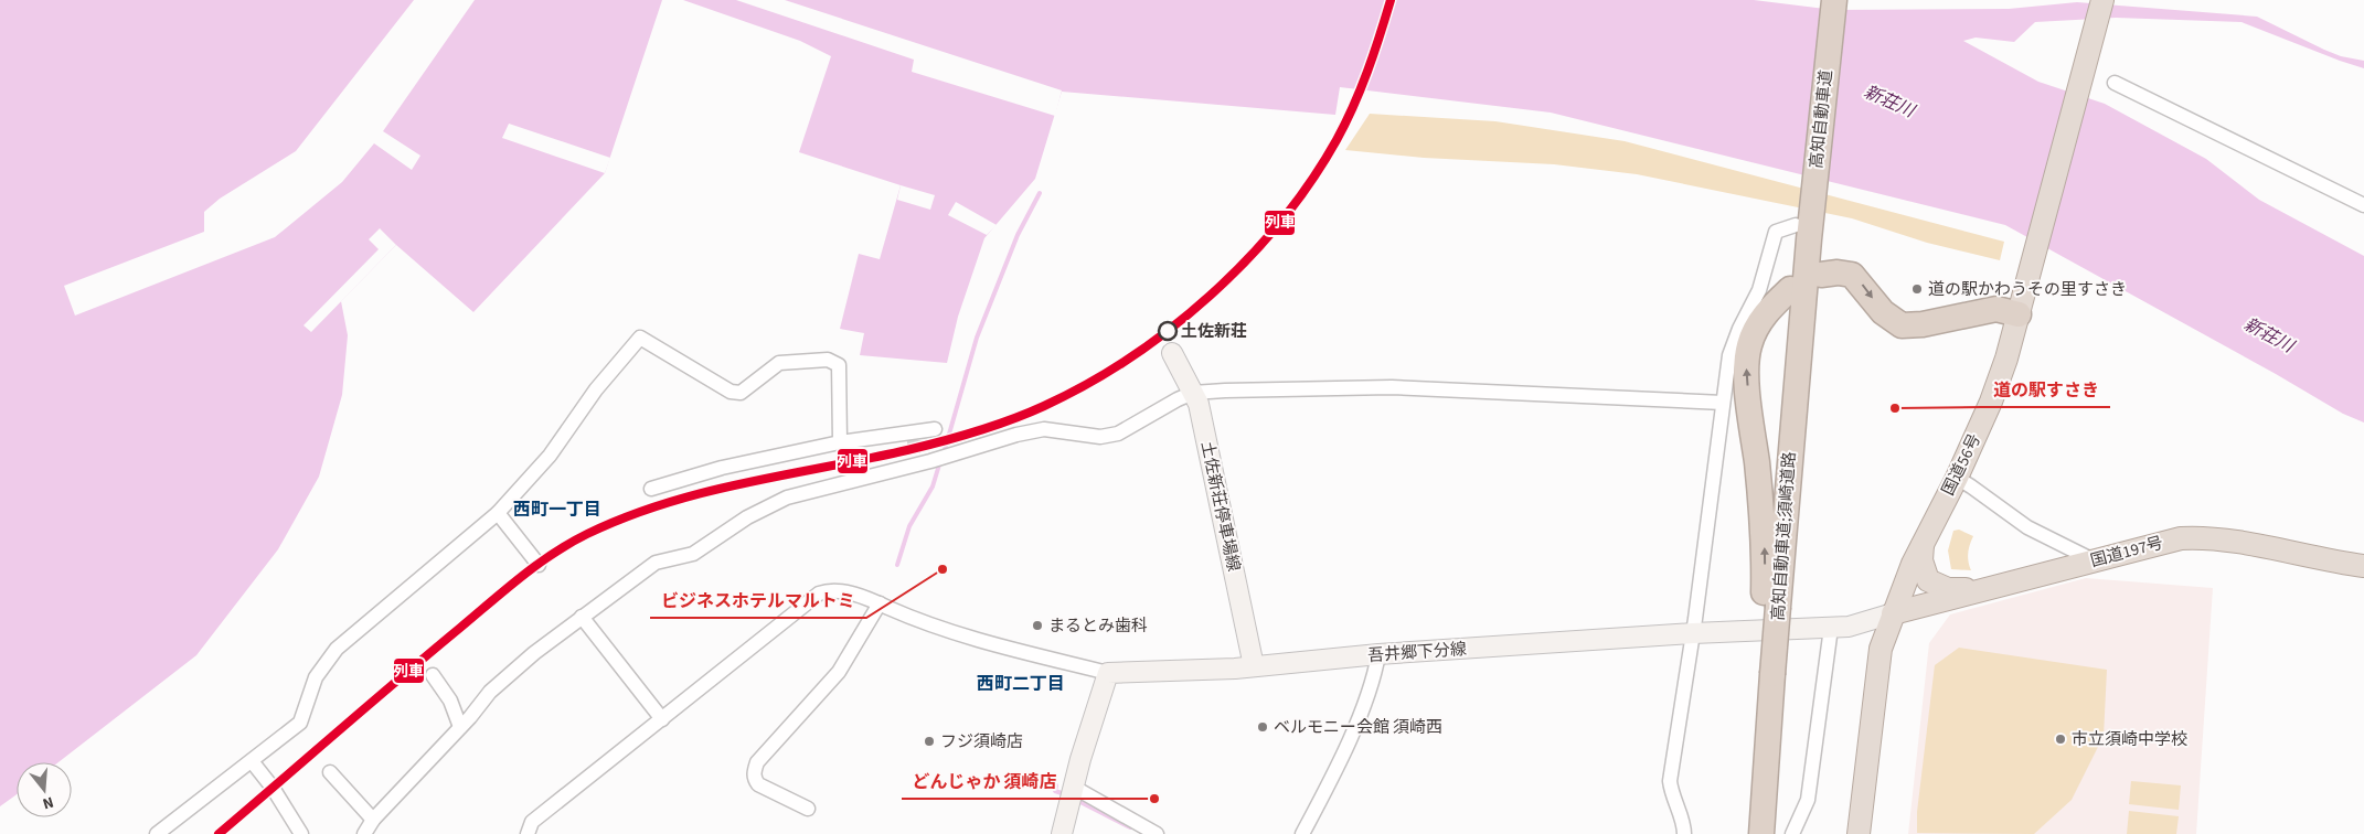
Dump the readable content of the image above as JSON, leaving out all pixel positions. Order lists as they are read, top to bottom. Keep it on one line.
{"streets":{"highway":["高知自動車道","国道56号","高知自動車道;須崎道路","国道197号"],"main road":["土佐新荘停車場線","吾井郷下分線"]},"crossings":[["高知自動車道","高知自動車道;須崎道路"],["国道56号","国道197号"],["国道56号","吾井郷下分線"],["土佐新荘停車場線","吾井郷下分線"],["国道197号","吾井郷下分線"]],"districts":["西町一丁目","西町二丁目"],"water":["新荘川"],"places":["道の駅かわうその里すさき","土佐新荘","道の駅すさき","ビジネスホテルマルトミ","まるとみ歯科","ベルモニー会館 須崎西","市立須崎中学校","フジ須崎店","どんじゃか 須崎店"],"lines":["transit line 列車"],"north":"bottom"}
